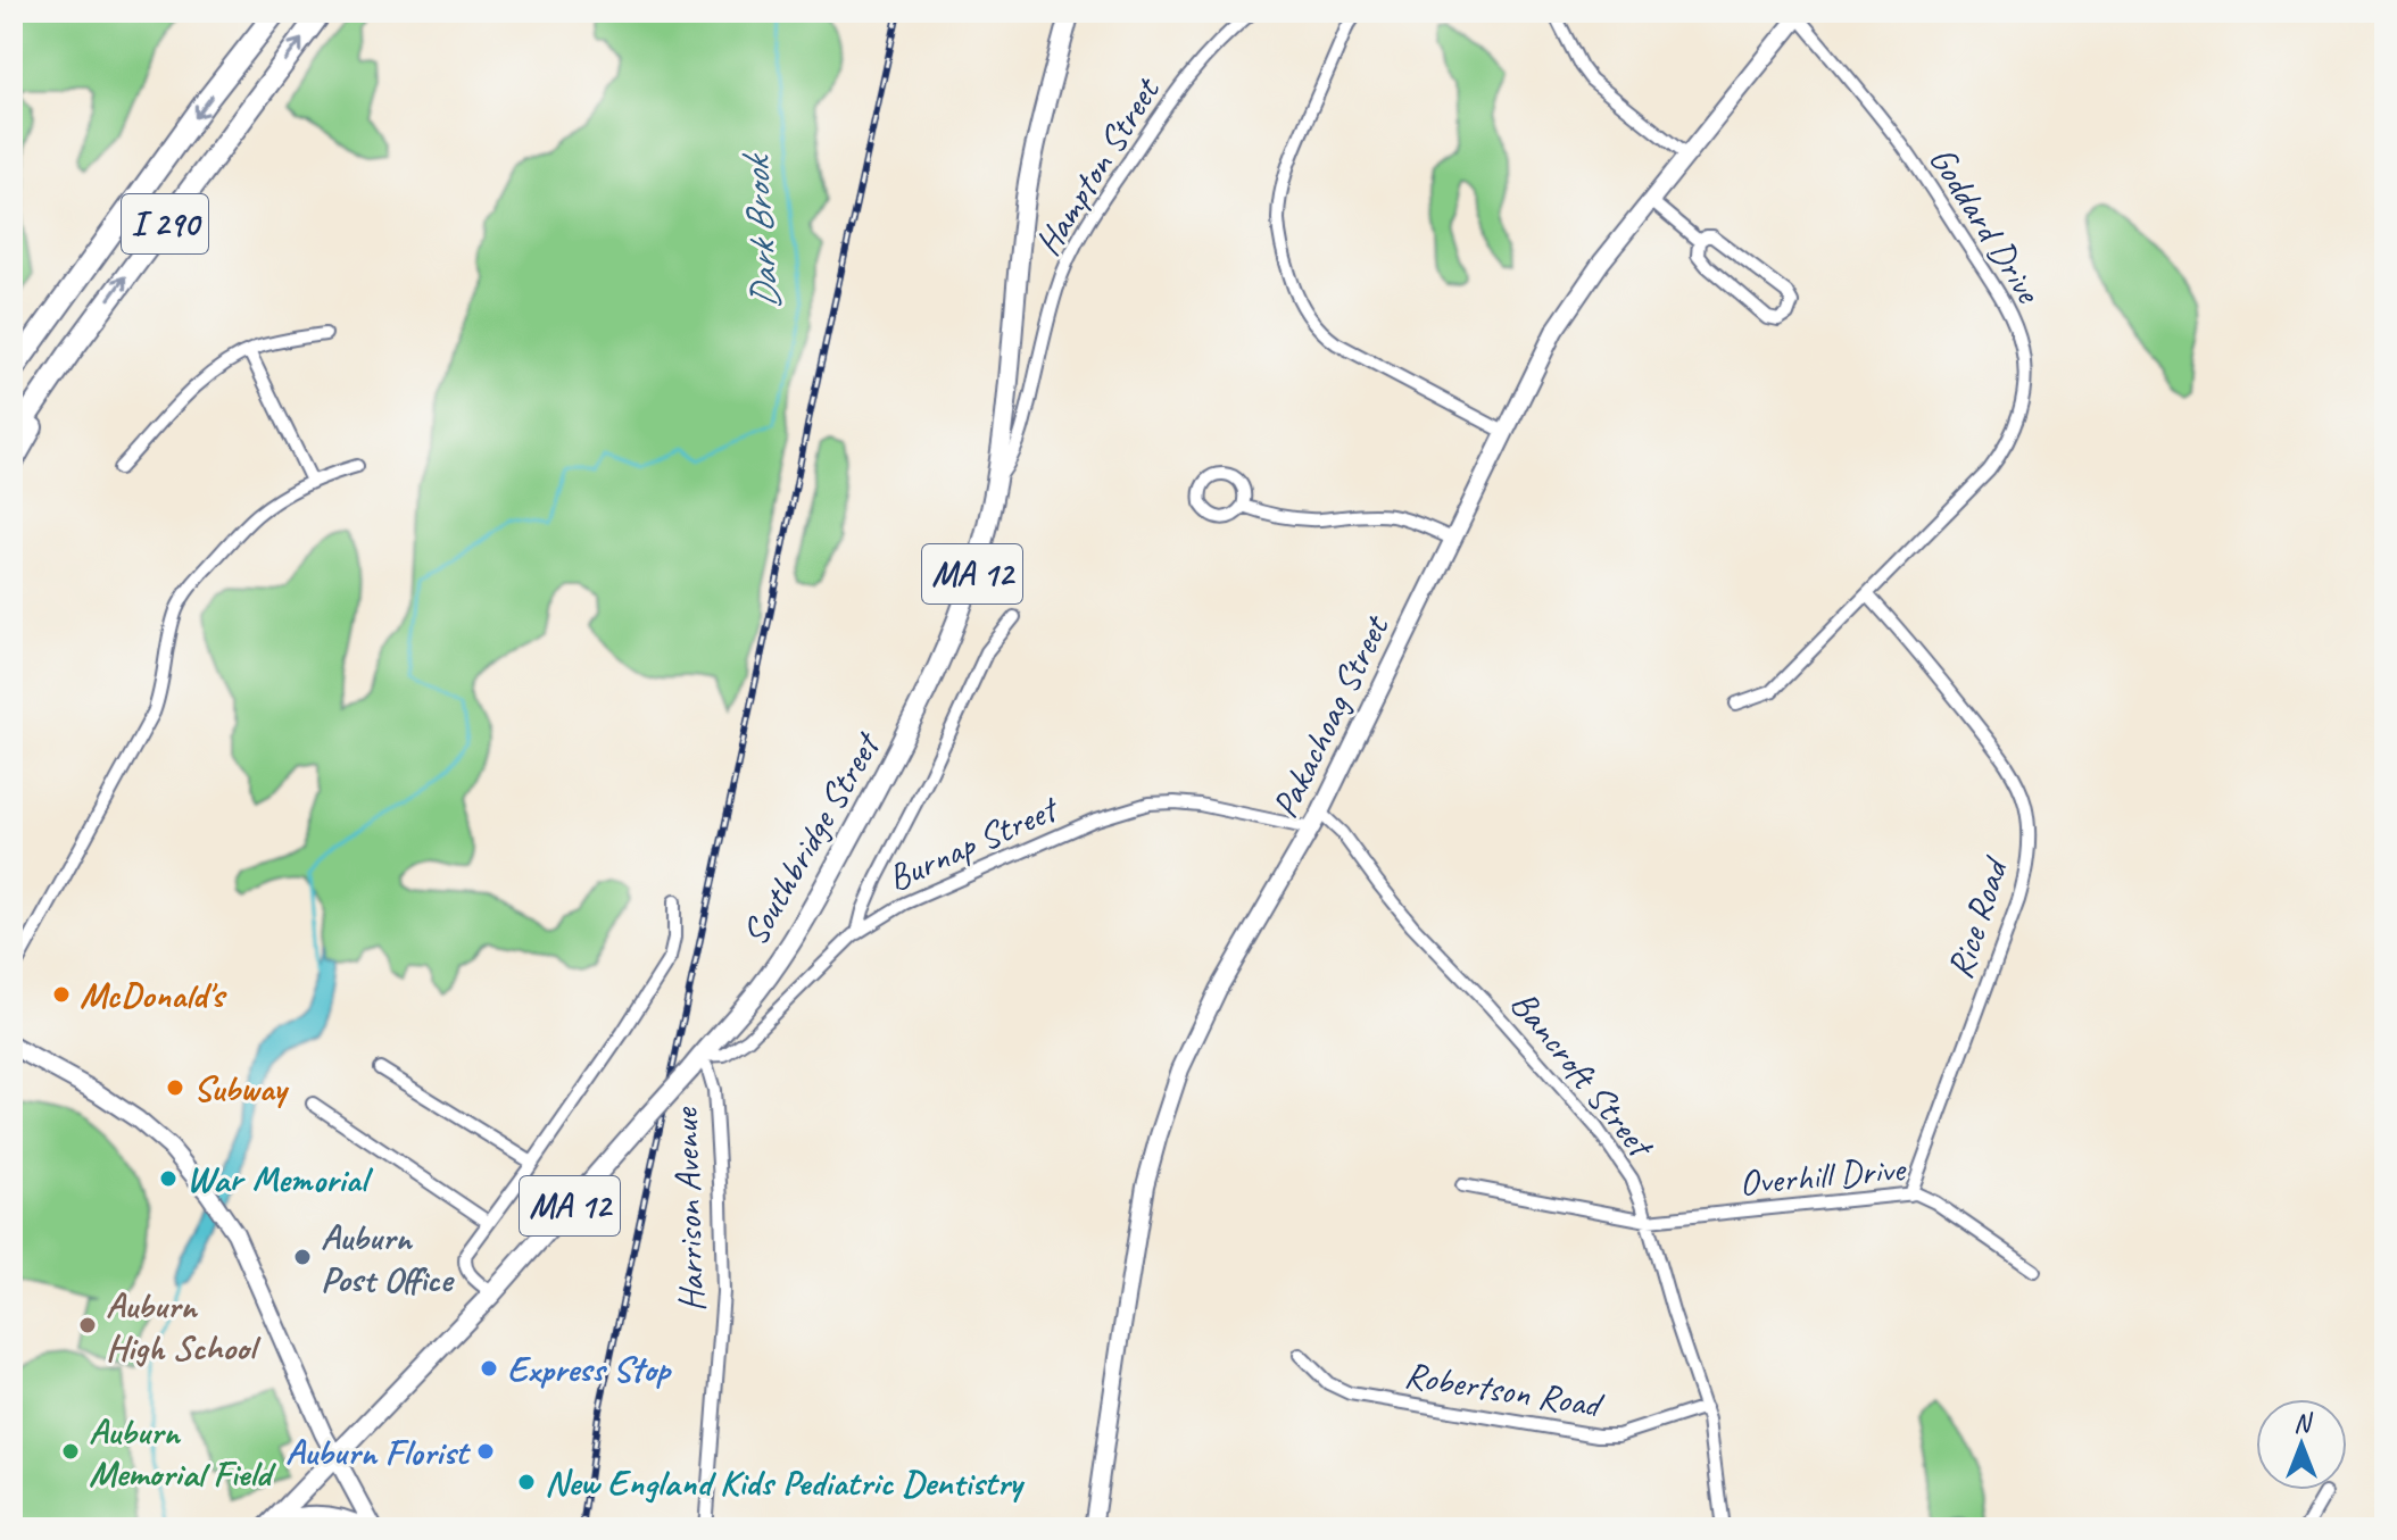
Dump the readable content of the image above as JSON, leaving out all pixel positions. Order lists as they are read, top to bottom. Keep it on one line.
{"streets":{"highway":["I 290"],"main road":["MA 12","Southbridge Street"],"street":["Hampton Street","Goddard Drive","Pakachoag Street","Burnap Street","Rice Road","Bancroft Street","Overhill Drive","Harrison Avenue","Robertson Road"]},"crossings":[["Hampton Street","Southbridge Street"],["Goddard Drive","Pakachoag Street"],["Goddard Drive","Rice Road"],["Pakachoag Street","Burnap Street"],["Pakachoag Street","Bancroft Street"],["Southbridge Street","Burnap Street"],["Southbridge Street","Harrison Avenue"],["Burnap Street","Harrison Avenue"],["Rice Road","Overhill Drive"],["Bancroft Street","Overhill Drive"],["Bancroft Street","Robertson Road"]],"water":["Dark Brook"],"places":["McDonald's","Subway","War Memorial","Auburn Post Office","Auburn High School","Express Stop","Auburn Memorial Field","Auburn Florist","New England Kids Pediatric Dentistry"],"north":"top"}
